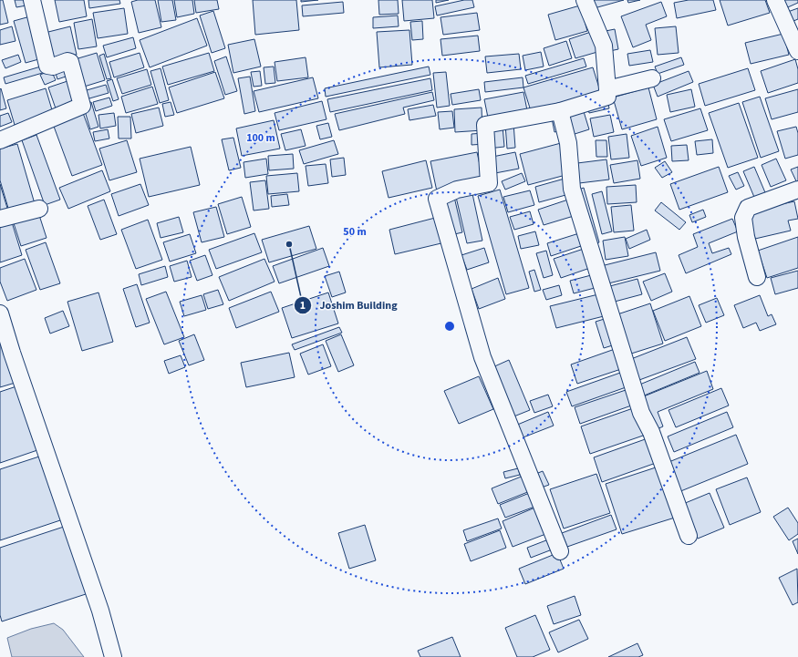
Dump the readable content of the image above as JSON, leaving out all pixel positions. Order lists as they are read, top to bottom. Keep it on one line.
{"places":["Joshim Building"],"rings":["100 m","50 m"]}
